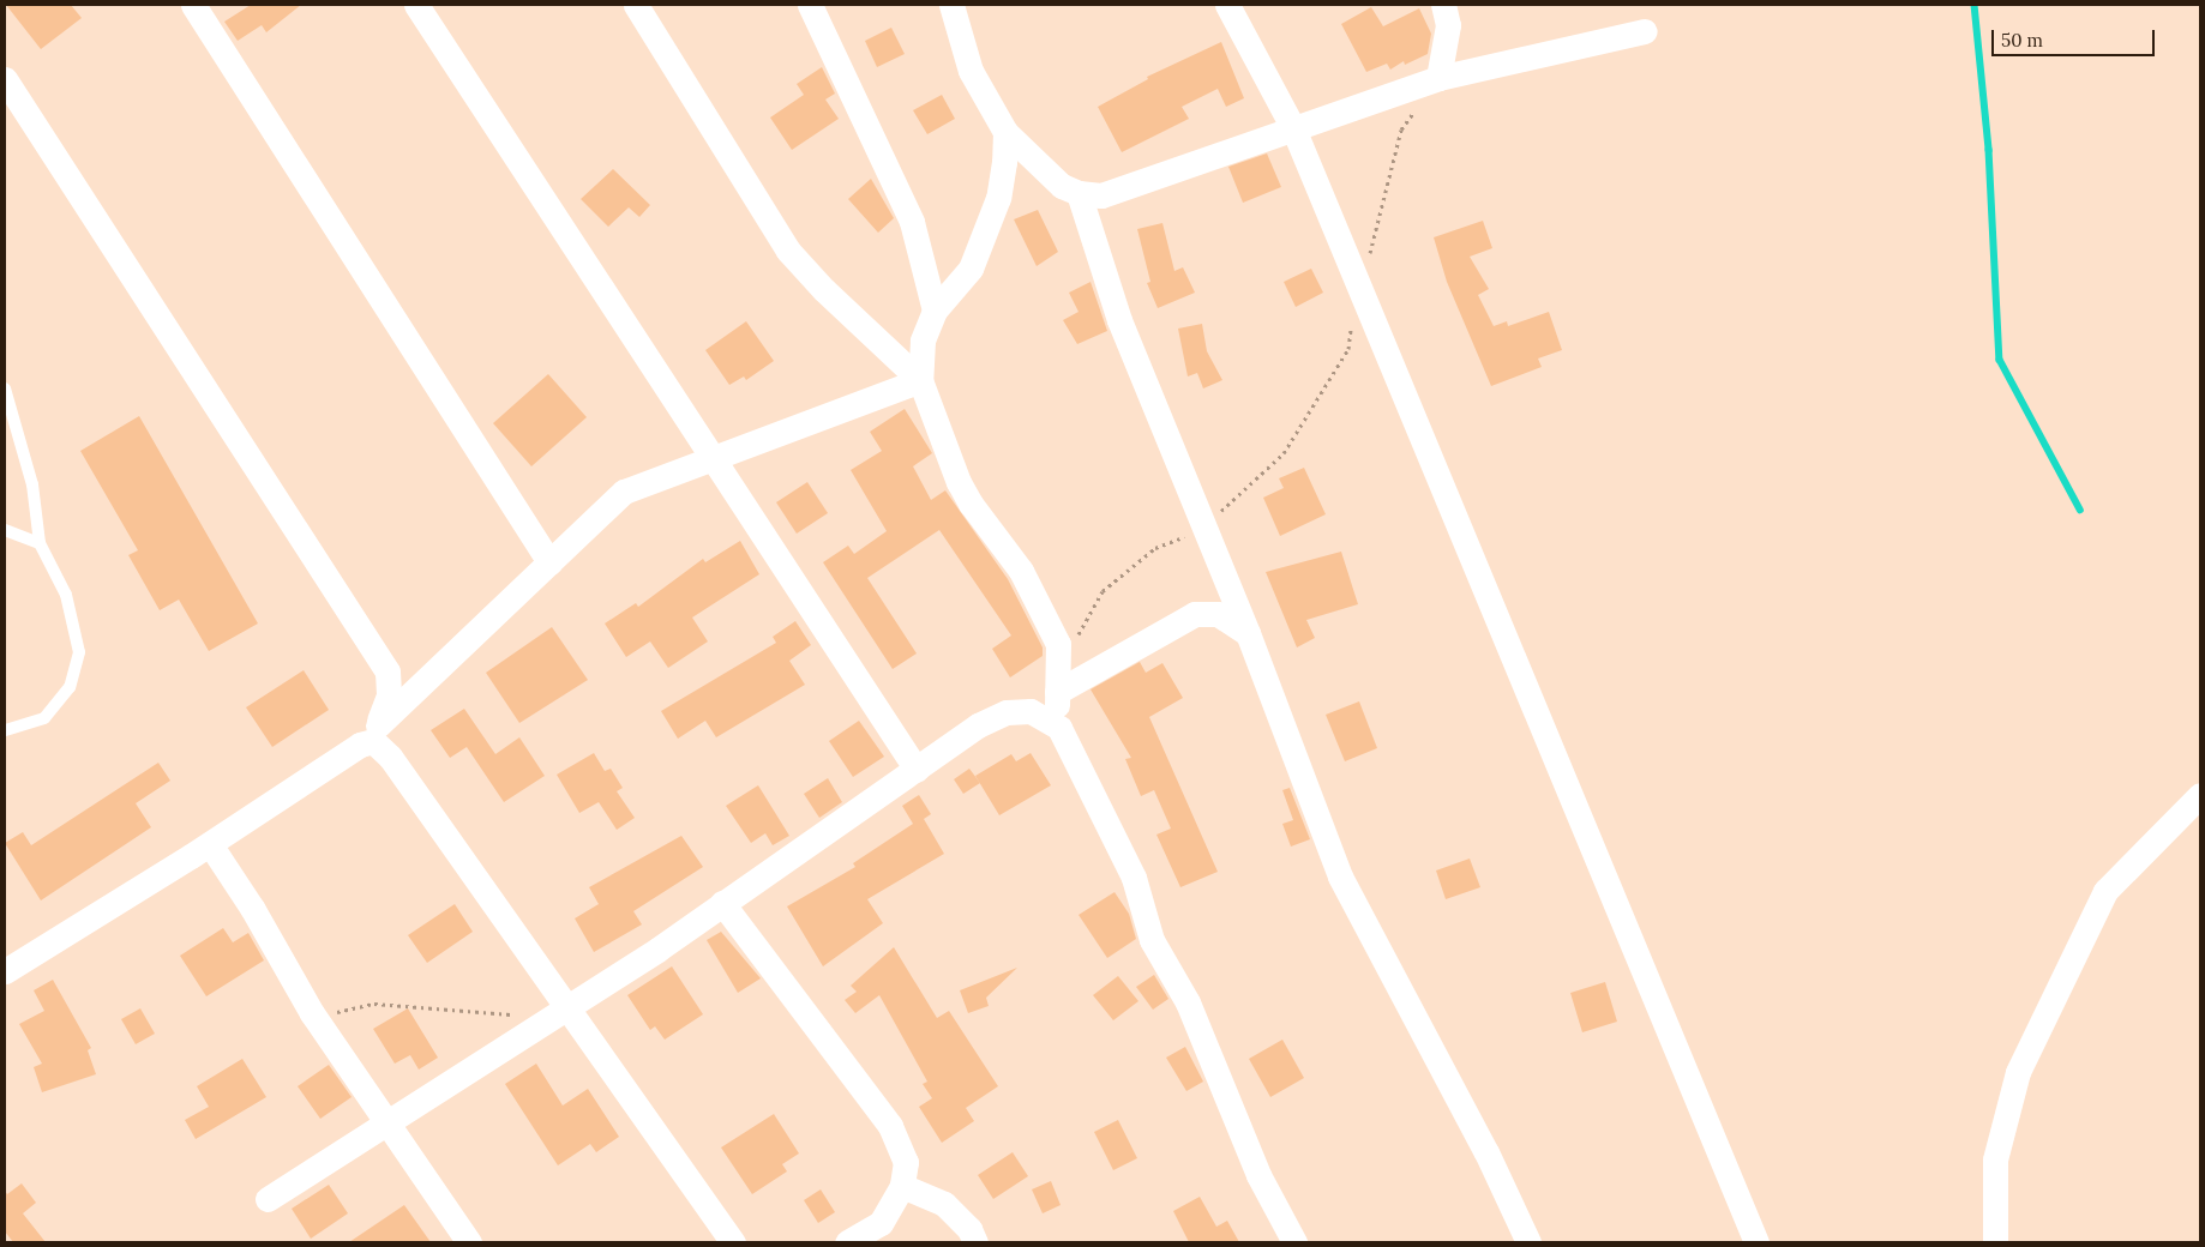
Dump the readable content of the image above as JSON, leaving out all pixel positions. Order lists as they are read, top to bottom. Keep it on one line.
{"scale_bar":"50 m"}
